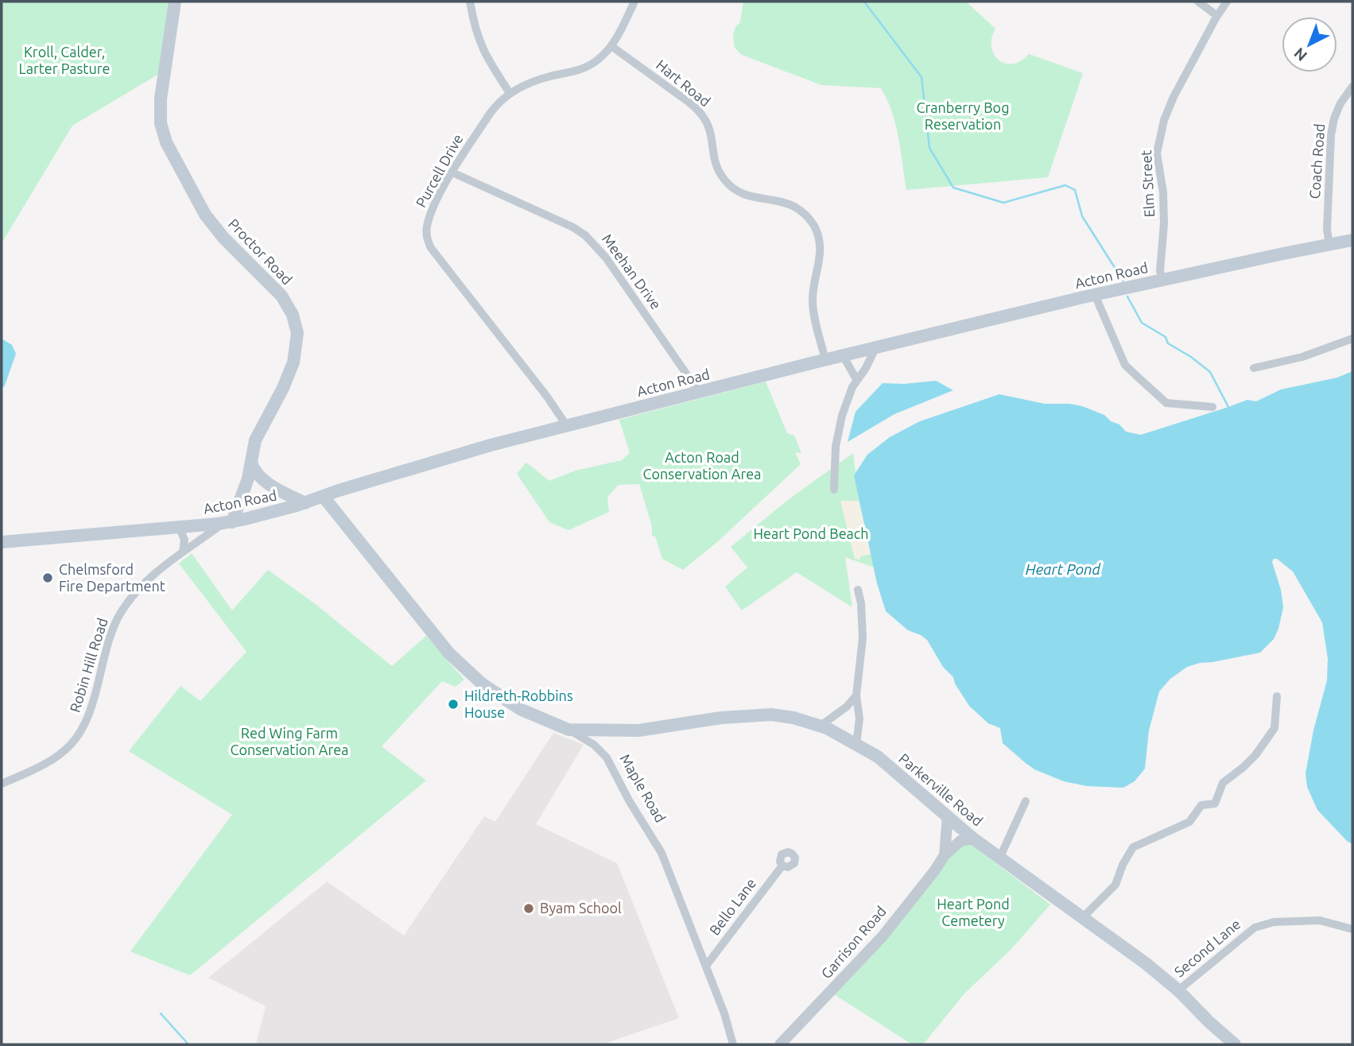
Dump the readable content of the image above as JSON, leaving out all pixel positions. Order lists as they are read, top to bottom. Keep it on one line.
{"streets":{"main road":["Proctor Road","Acton Road","Maple Road","Parkerville Road"],"street":["Hart Road","Coach Road","Purcell Drive","Elm Street","Meehan Drive","Robin Hill Road","Bello Lane","Garrison Road","Second Lane"]},"crossings":[["Hart Road","Purcell Drive"],["Hart Road","Acton Road"],["Coach Road","Acton Road"],["Purcell Drive","Meehan Drive"],["Purcell Drive","Acton Road"],["Elm Street","Acton Road"],["Proctor Road","Acton Road"],["Proctor Road","Robin Hill Road"],["Meehan Drive","Acton Road"],["Acton Road","Robin Hill Road"],["Acton Road","Maple Road"],["Maple Road","Parkerville Road"],["Maple Road","Bello Lane"],["Parkerville Road","Garrison Road"],["Parkerville Road","Second Lane"]],"water":["Heart Pond"],"parks":["Kroll, Calder, Larter Pasture","Cranberry Bog Reservation","Acton Road Conservation Area","Heart Pond Beach","Red Wing Farm Conservation Area","Heart Pond Cemetery"],"places":["Chelmsford Fire Department","Hildreth-Robbins House","Byam School"],"north":"bottom left"}
